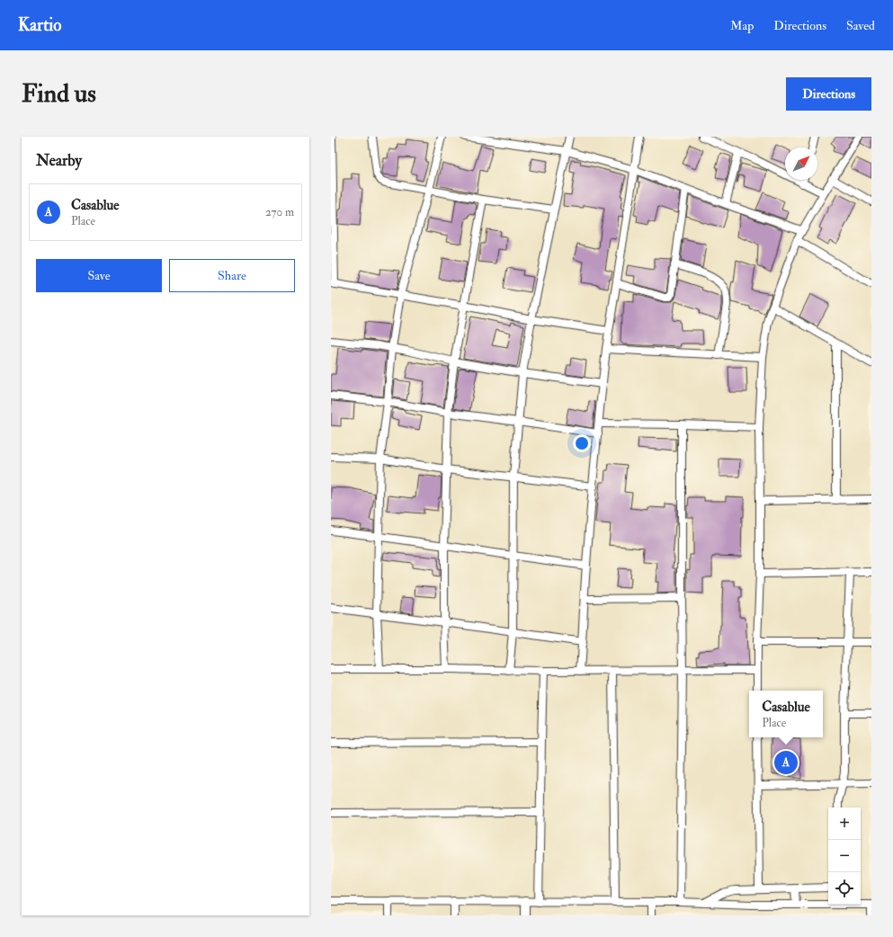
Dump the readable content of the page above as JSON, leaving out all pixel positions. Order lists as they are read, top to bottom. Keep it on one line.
{"north":"top right","page":{"header":"Kartio","nav":["Map","Directions","Saved"],"buttons":["Directions",["Save","Share"]],"title":"Find us","heading":"Nearby","list":[{"mark":"A","name":"Casablue","note":"Place","value":"270 m"}],"popup":["Casablue","Place"],"pins":"A","map_buttons":["+","−"]}}
